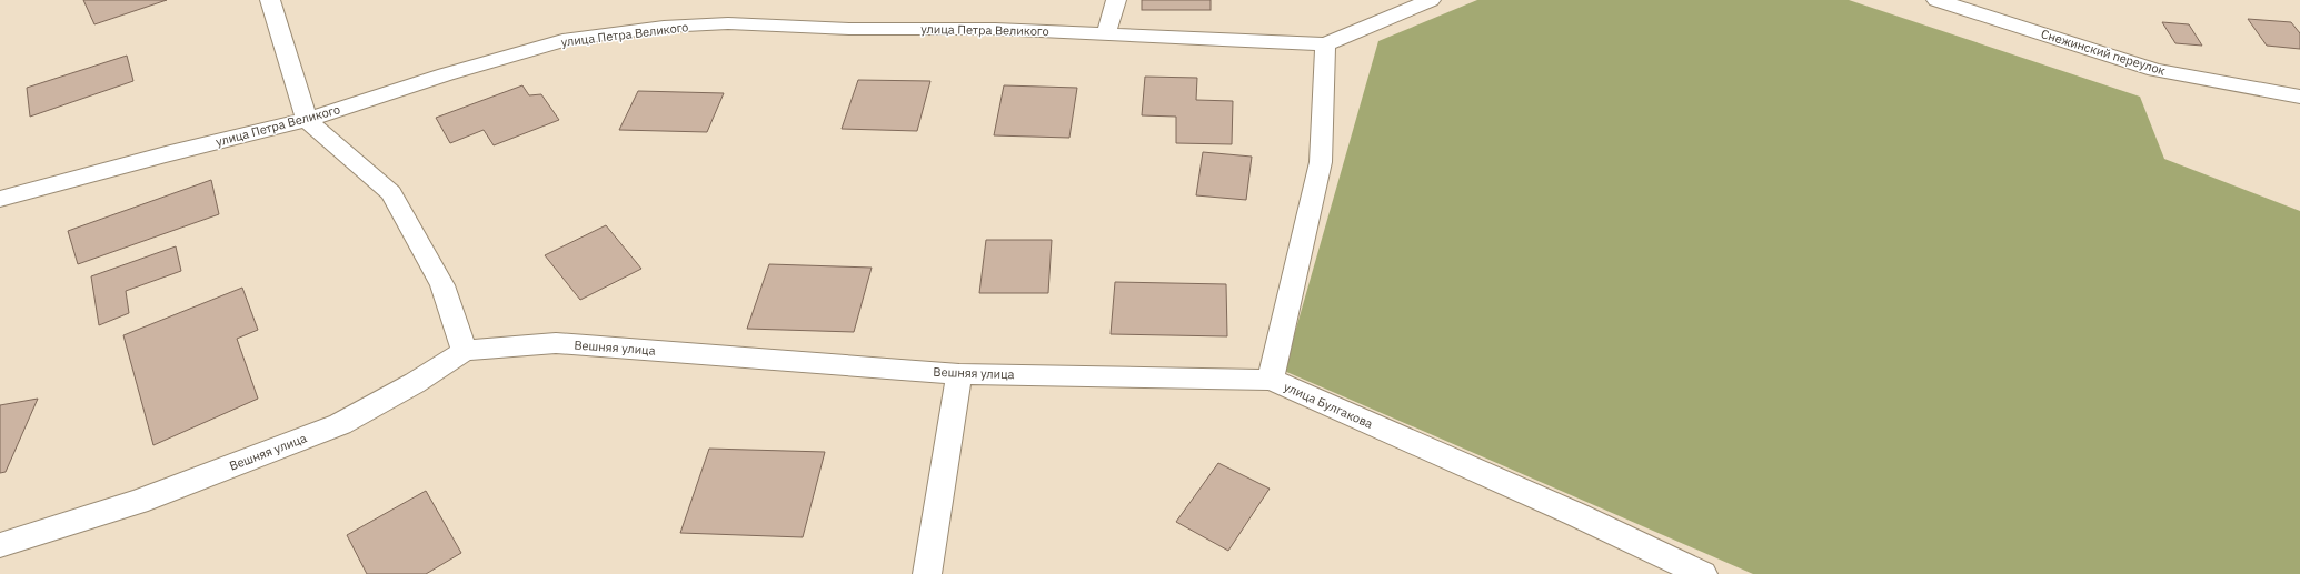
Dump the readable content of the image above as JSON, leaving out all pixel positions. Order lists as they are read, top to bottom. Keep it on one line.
{"streets":{"street":["улица Петра Великого","Снежинский переулок","Вешняя улица","улица Булгакова"]},"crossings":[["улица Петра Великого","улица Булгакова"],["Вешняя улица","улица Булгакова"]]}
